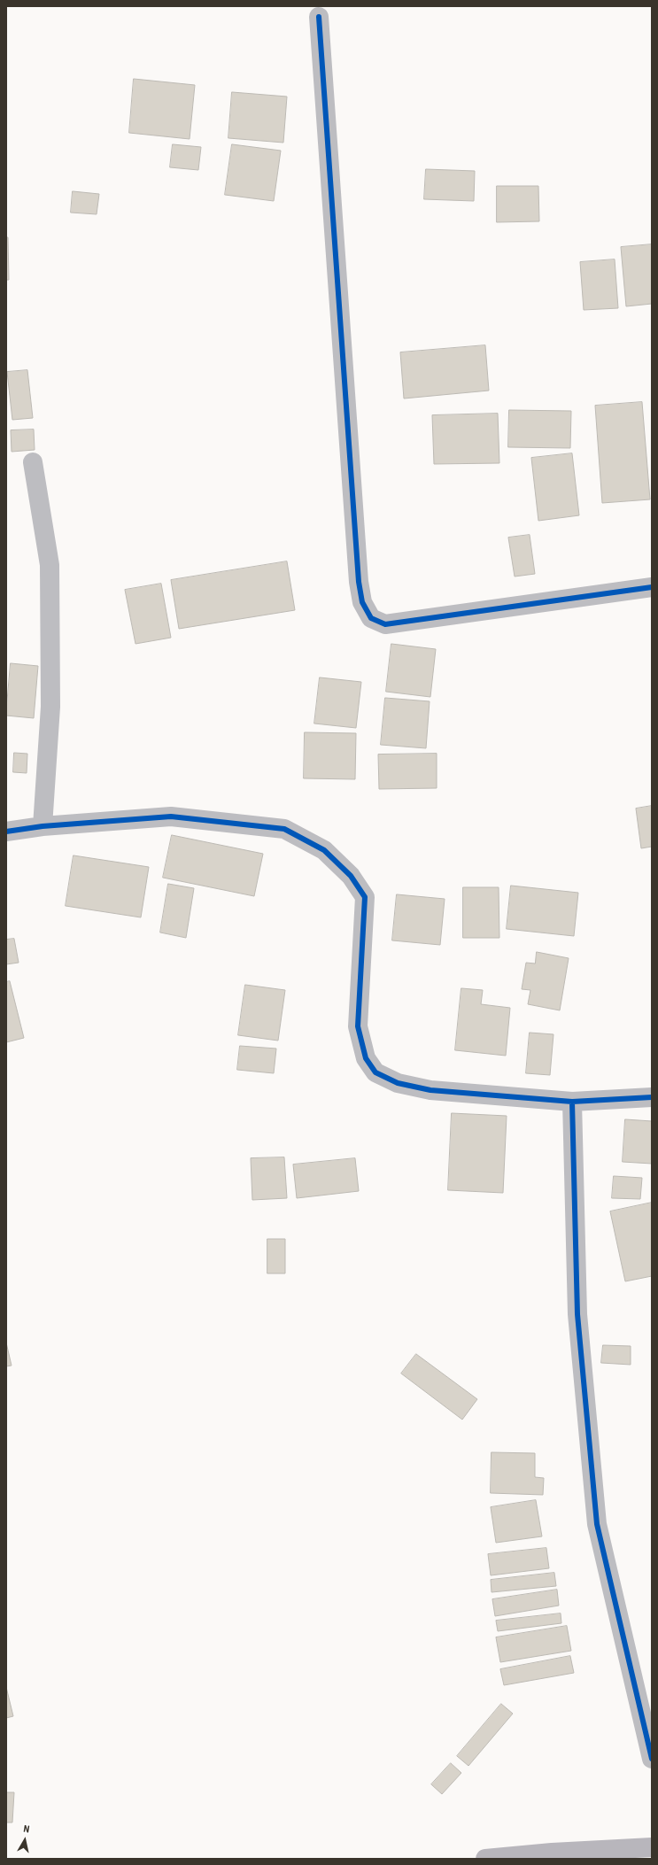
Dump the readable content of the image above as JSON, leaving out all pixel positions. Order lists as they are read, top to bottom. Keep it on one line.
{"north":"top"}
